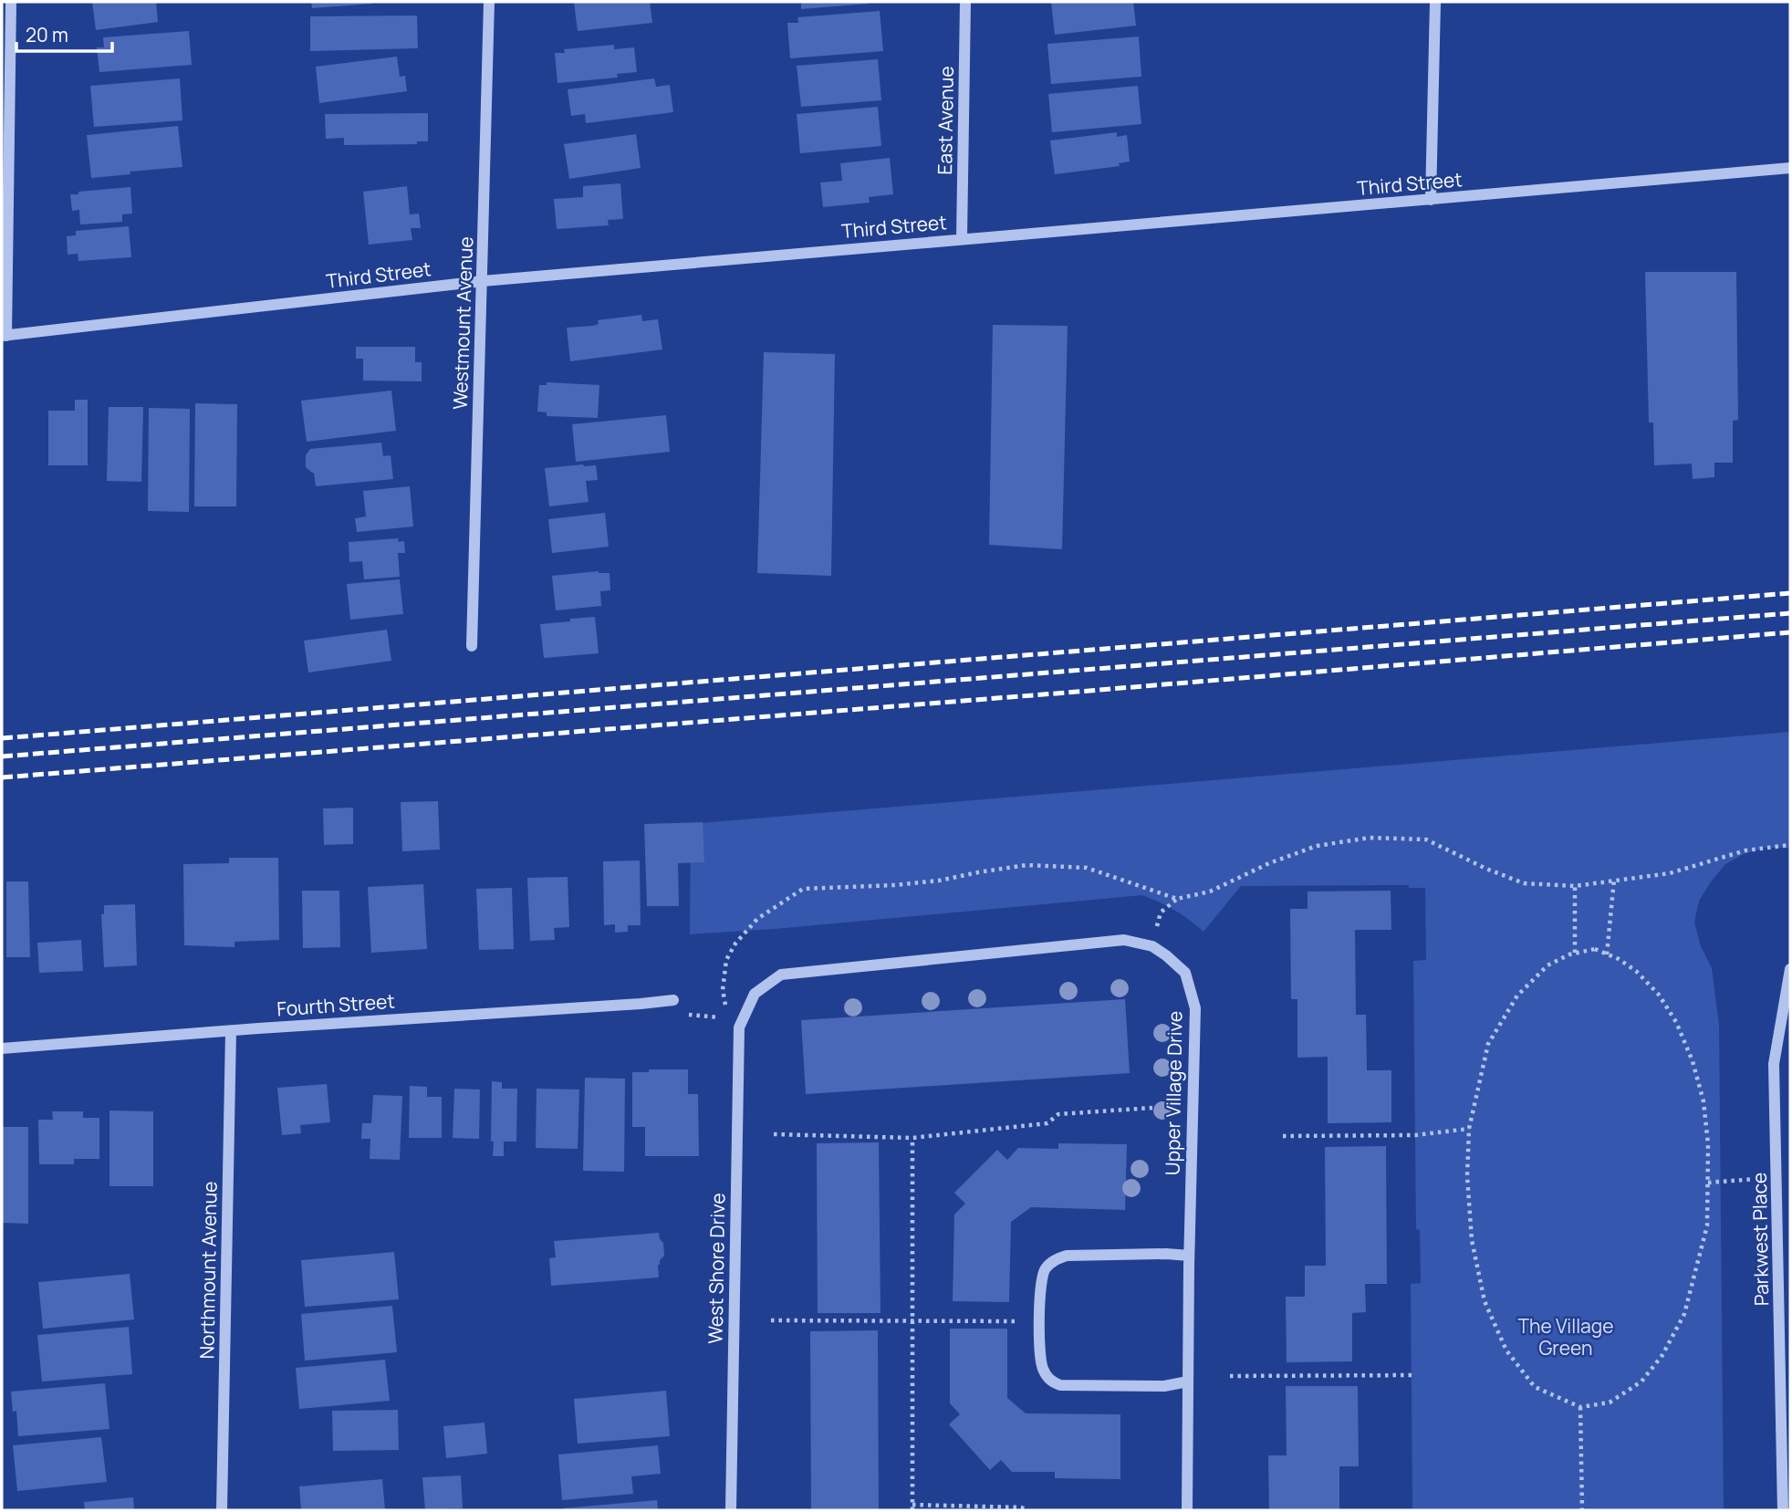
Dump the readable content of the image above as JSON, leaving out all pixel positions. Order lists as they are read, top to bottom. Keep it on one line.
{"streets":{"street":["East Avenue","Third Street","Westmount Avenue","Fourth Street","Upper Village Drive","Parkwest Place","West Shore Drive","Northmount Avenue"]},"crossings":[["East Avenue","Third Street"],["Third Street","Westmount Avenue"],["Fourth Street","Northmount Avenue"],["Upper Village Drive","West Shore Drive"]],"parks":["The Village Green"],"scale_bar":"20 m"}
